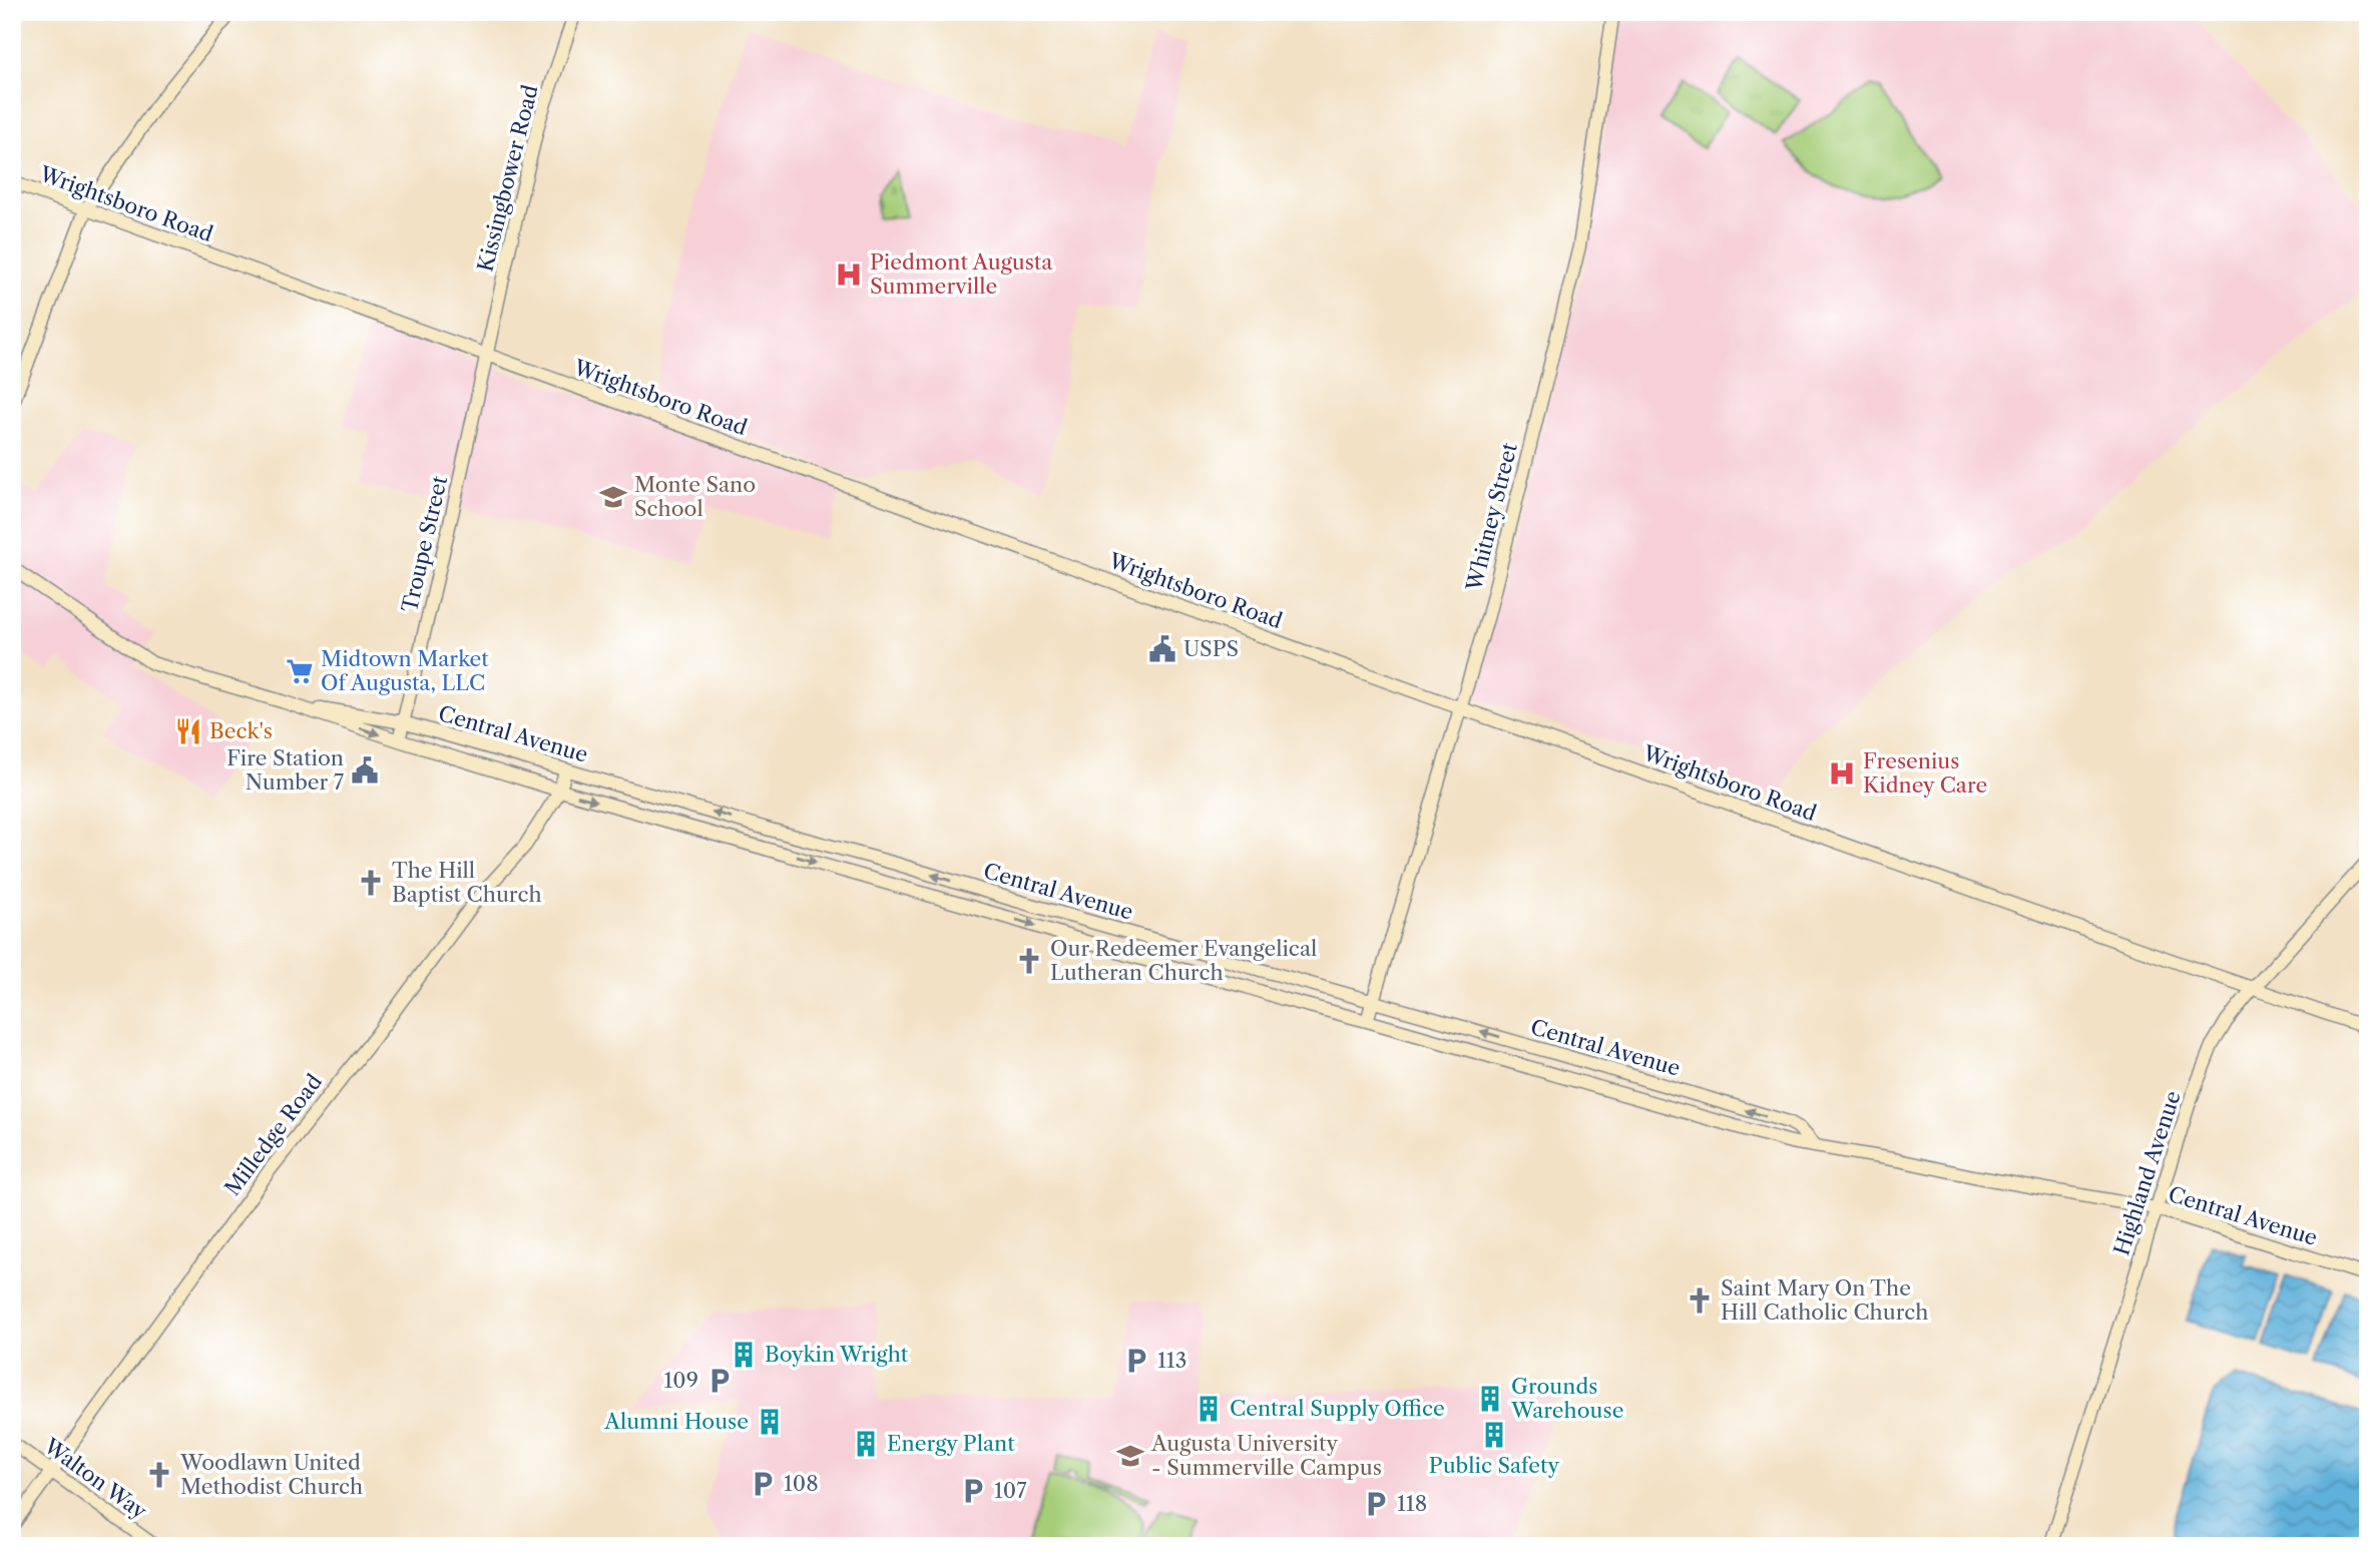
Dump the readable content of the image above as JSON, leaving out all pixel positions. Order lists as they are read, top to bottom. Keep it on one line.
{"streets":{"main road":["Kissingbower Road","Wrightsboro Road","Whitney Street","Troupe Street","Central Avenue","Milledge Road","Highland Avenue","Walton Way"]},"crossings":[["Kissingbower Road","Wrightsboro Road"],["Kissingbower Road","Troupe Street"],["Wrightsboro Road","Whitney Street"],["Wrightsboro Road","Troupe Street"],["Wrightsboro Road","Highland Avenue"],["Whitney Street","Central Avenue"],["Troupe Street","Central Avenue"],["Central Avenue","Milledge Road"],["Central Avenue","Highland Avenue"],["Milledge Road","Walton Way"]],"places":{"hospital":["Piedmont Augusta Summerville","Fresenius Kidney Care"],"school or university":["Monte Sano School","Augusta University - Summerville Campus"],"public building":["USPS","Fire Station Number 7"],"supermarket":["Midtown Market Of Augusta, LLC"],"restaurant":["Beck's"],"church":["The Hill Baptist Church","Our Redeemer Evangelical Lutheran Church","Saint Mary On The Hill Catholic Church","Woodlawn United Methodist Church"],"building":["Boykin Wright","Grounds Warehouse","Central Supply Office","Alumni House","Public Safety","Energy Plant"],"parking":["113","109","108","107","118"]}}
